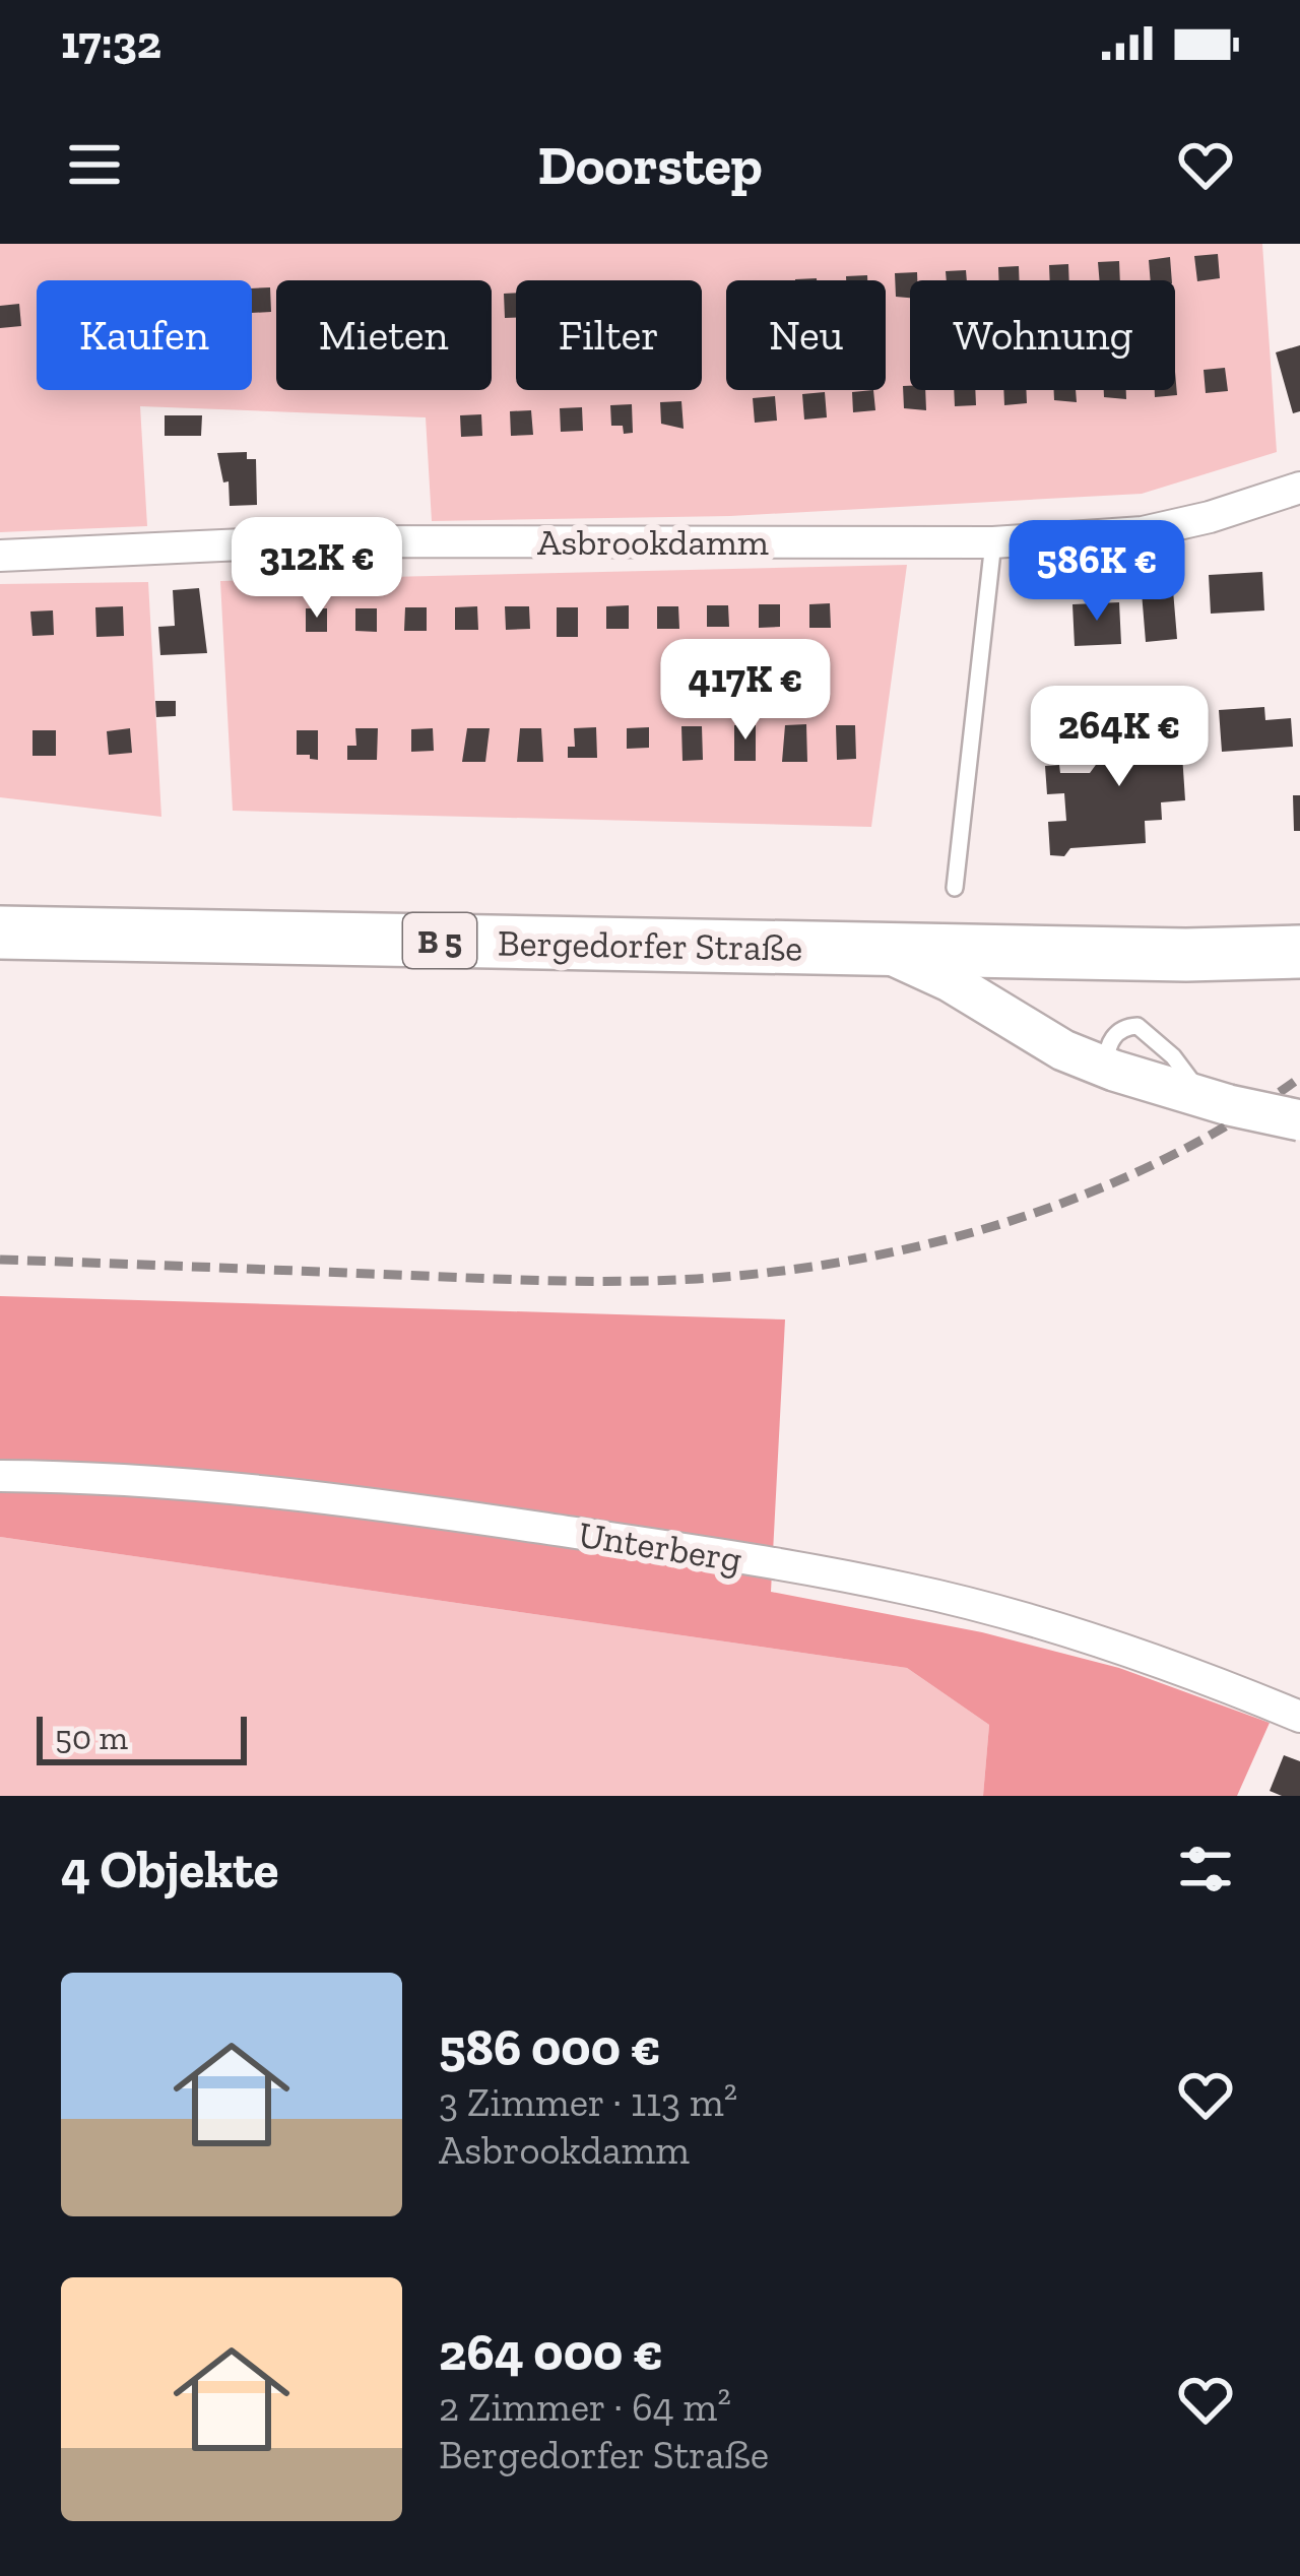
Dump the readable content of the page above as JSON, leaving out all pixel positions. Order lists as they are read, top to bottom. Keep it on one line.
{"streets":{"main road":["B 5","Bergedorfer Straße"],"street":["Asbrookdamm","Unterberg"]},"scale_bar":"50 m","page":{"status":"17:32","header":"Doorstep","chip":["Kaufen","Mieten","Filter","Neu","Wohnung"],"price":["312K €","586K €","417K €","264K €"],"scale":"50 m","heading":"4 Objekte","list":[{"name":"586 000 €","note":"3 Zimmer · 113 m² · Asbrookdamm"},{"name":"264 000 €","note":"2 Zimmer · 64 m² · Bergedorfer Straße"}]}}
